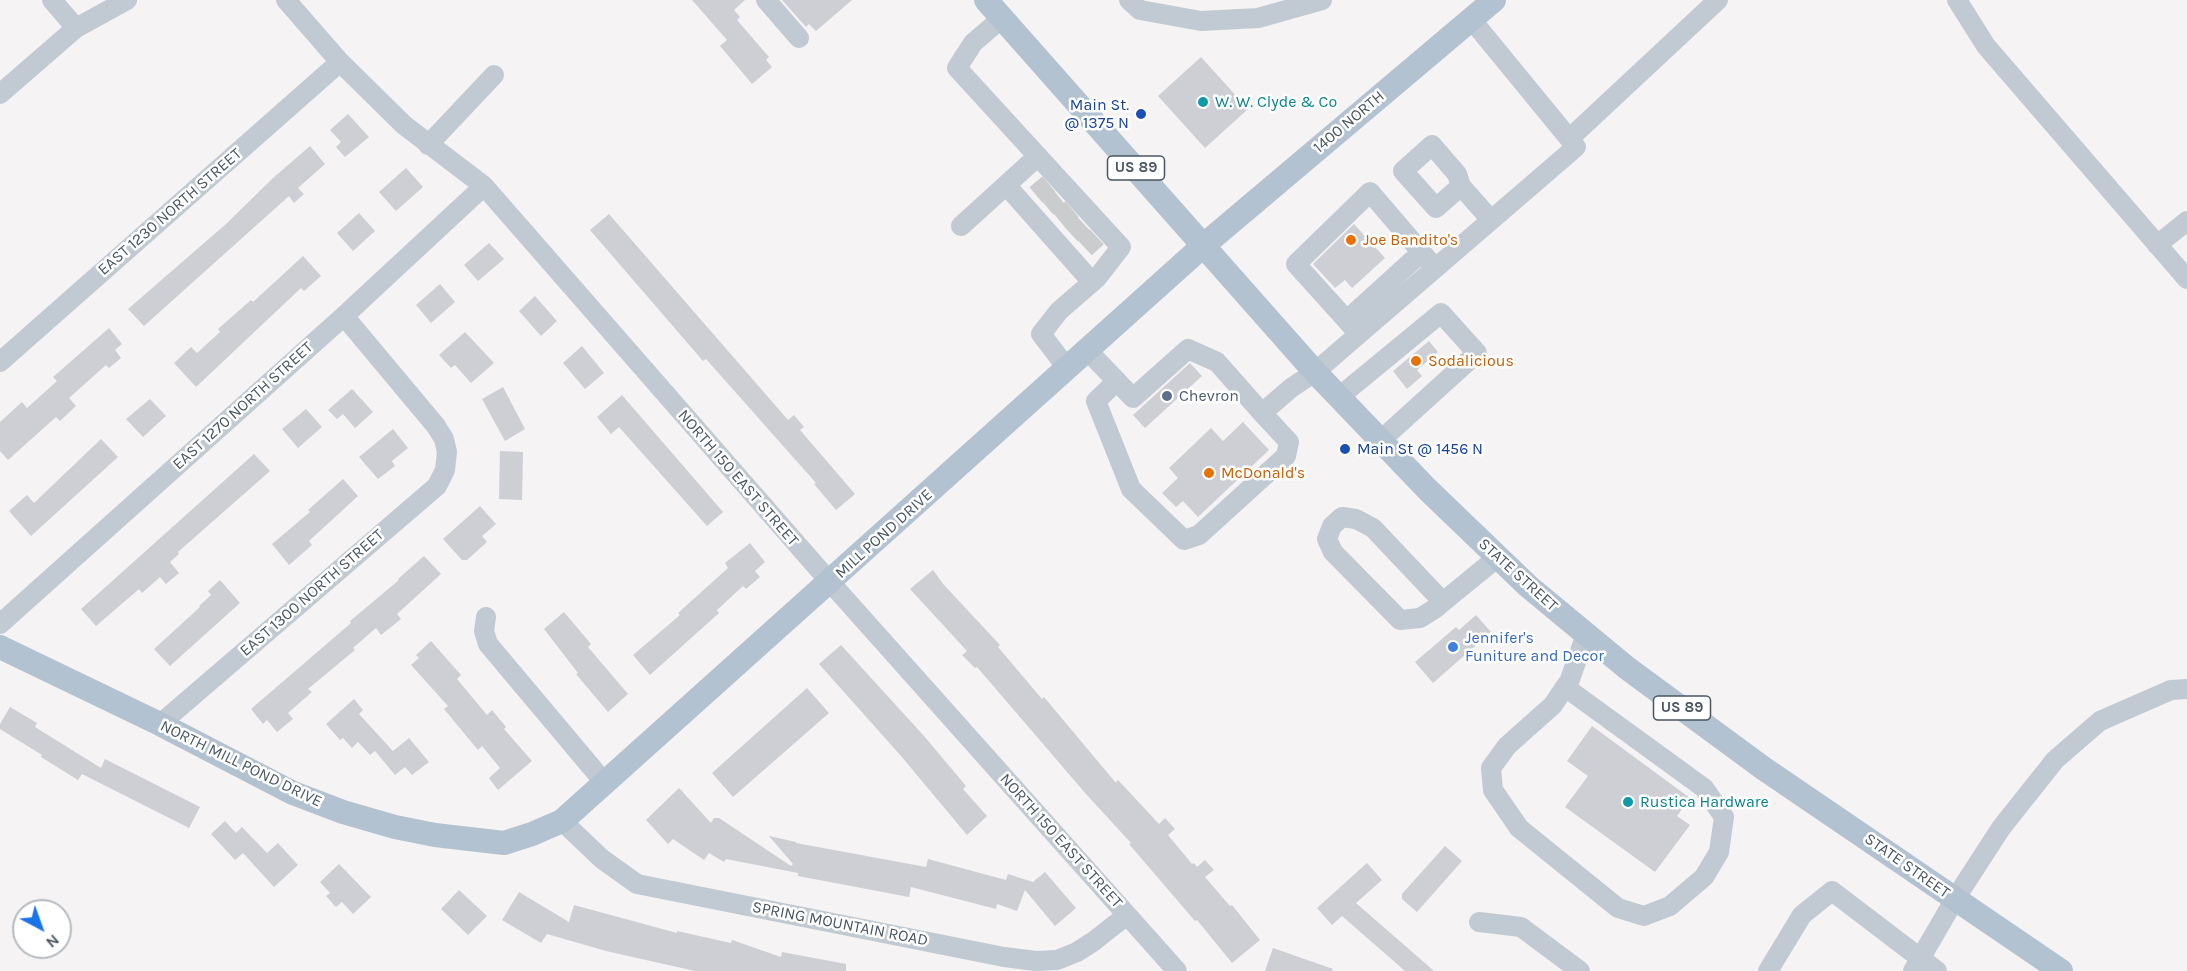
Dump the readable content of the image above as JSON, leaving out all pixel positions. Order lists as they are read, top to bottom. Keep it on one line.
{"streets":{"main road":["1400 NORTH","US 89","MILL POND DRIVE","STATE STREET","NORTH MILL POND DRIVE"],"street":["EAST 1230 NORTH STREET","EAST 1270 NORTH STREET","NORTH 150 EAST STREET","EAST 1300 NORTH STREET","SPRING MOUNTAIN ROAD"]},"crossings":[["1400 NORTH","US 89"],["1400 NORTH","MILL POND DRIVE"],["1400 NORTH","STATE STREET"],["US 89","MILL POND DRIVE"],["US 89","STATE STREET"],["EAST 1230 NORTH STREET","NORTH 150 EAST STREET"],["EAST 1270 NORTH STREET","NORTH 150 EAST STREET"],["EAST 1270 NORTH STREET","EAST 1300 NORTH STREET"],["NORTH 150 EAST STREET","MILL POND DRIVE"],["NORTH 150 EAST STREET","SPRING MOUNTAIN ROAD"],["MILL POND DRIVE","STATE STREET"],["MILL POND DRIVE","NORTH MILL POND DRIVE"],["MILL POND DRIVE","SPRING MOUNTAIN ROAD"],["EAST 1300 NORTH STREET","NORTH MILL POND DRIVE"],["NORTH MILL POND DRIVE","SPRING MOUNTAIN ROAD"]],"places":["W. W. Clyde & Co","Main St. @ 1375 N","Joe Bandito's","Sodalicious","Chevron","Main St @ 1456 N","McDonald's","Jennifer's Funiture and Decor","Rustica Hardware"],"north":"bottom right"}
